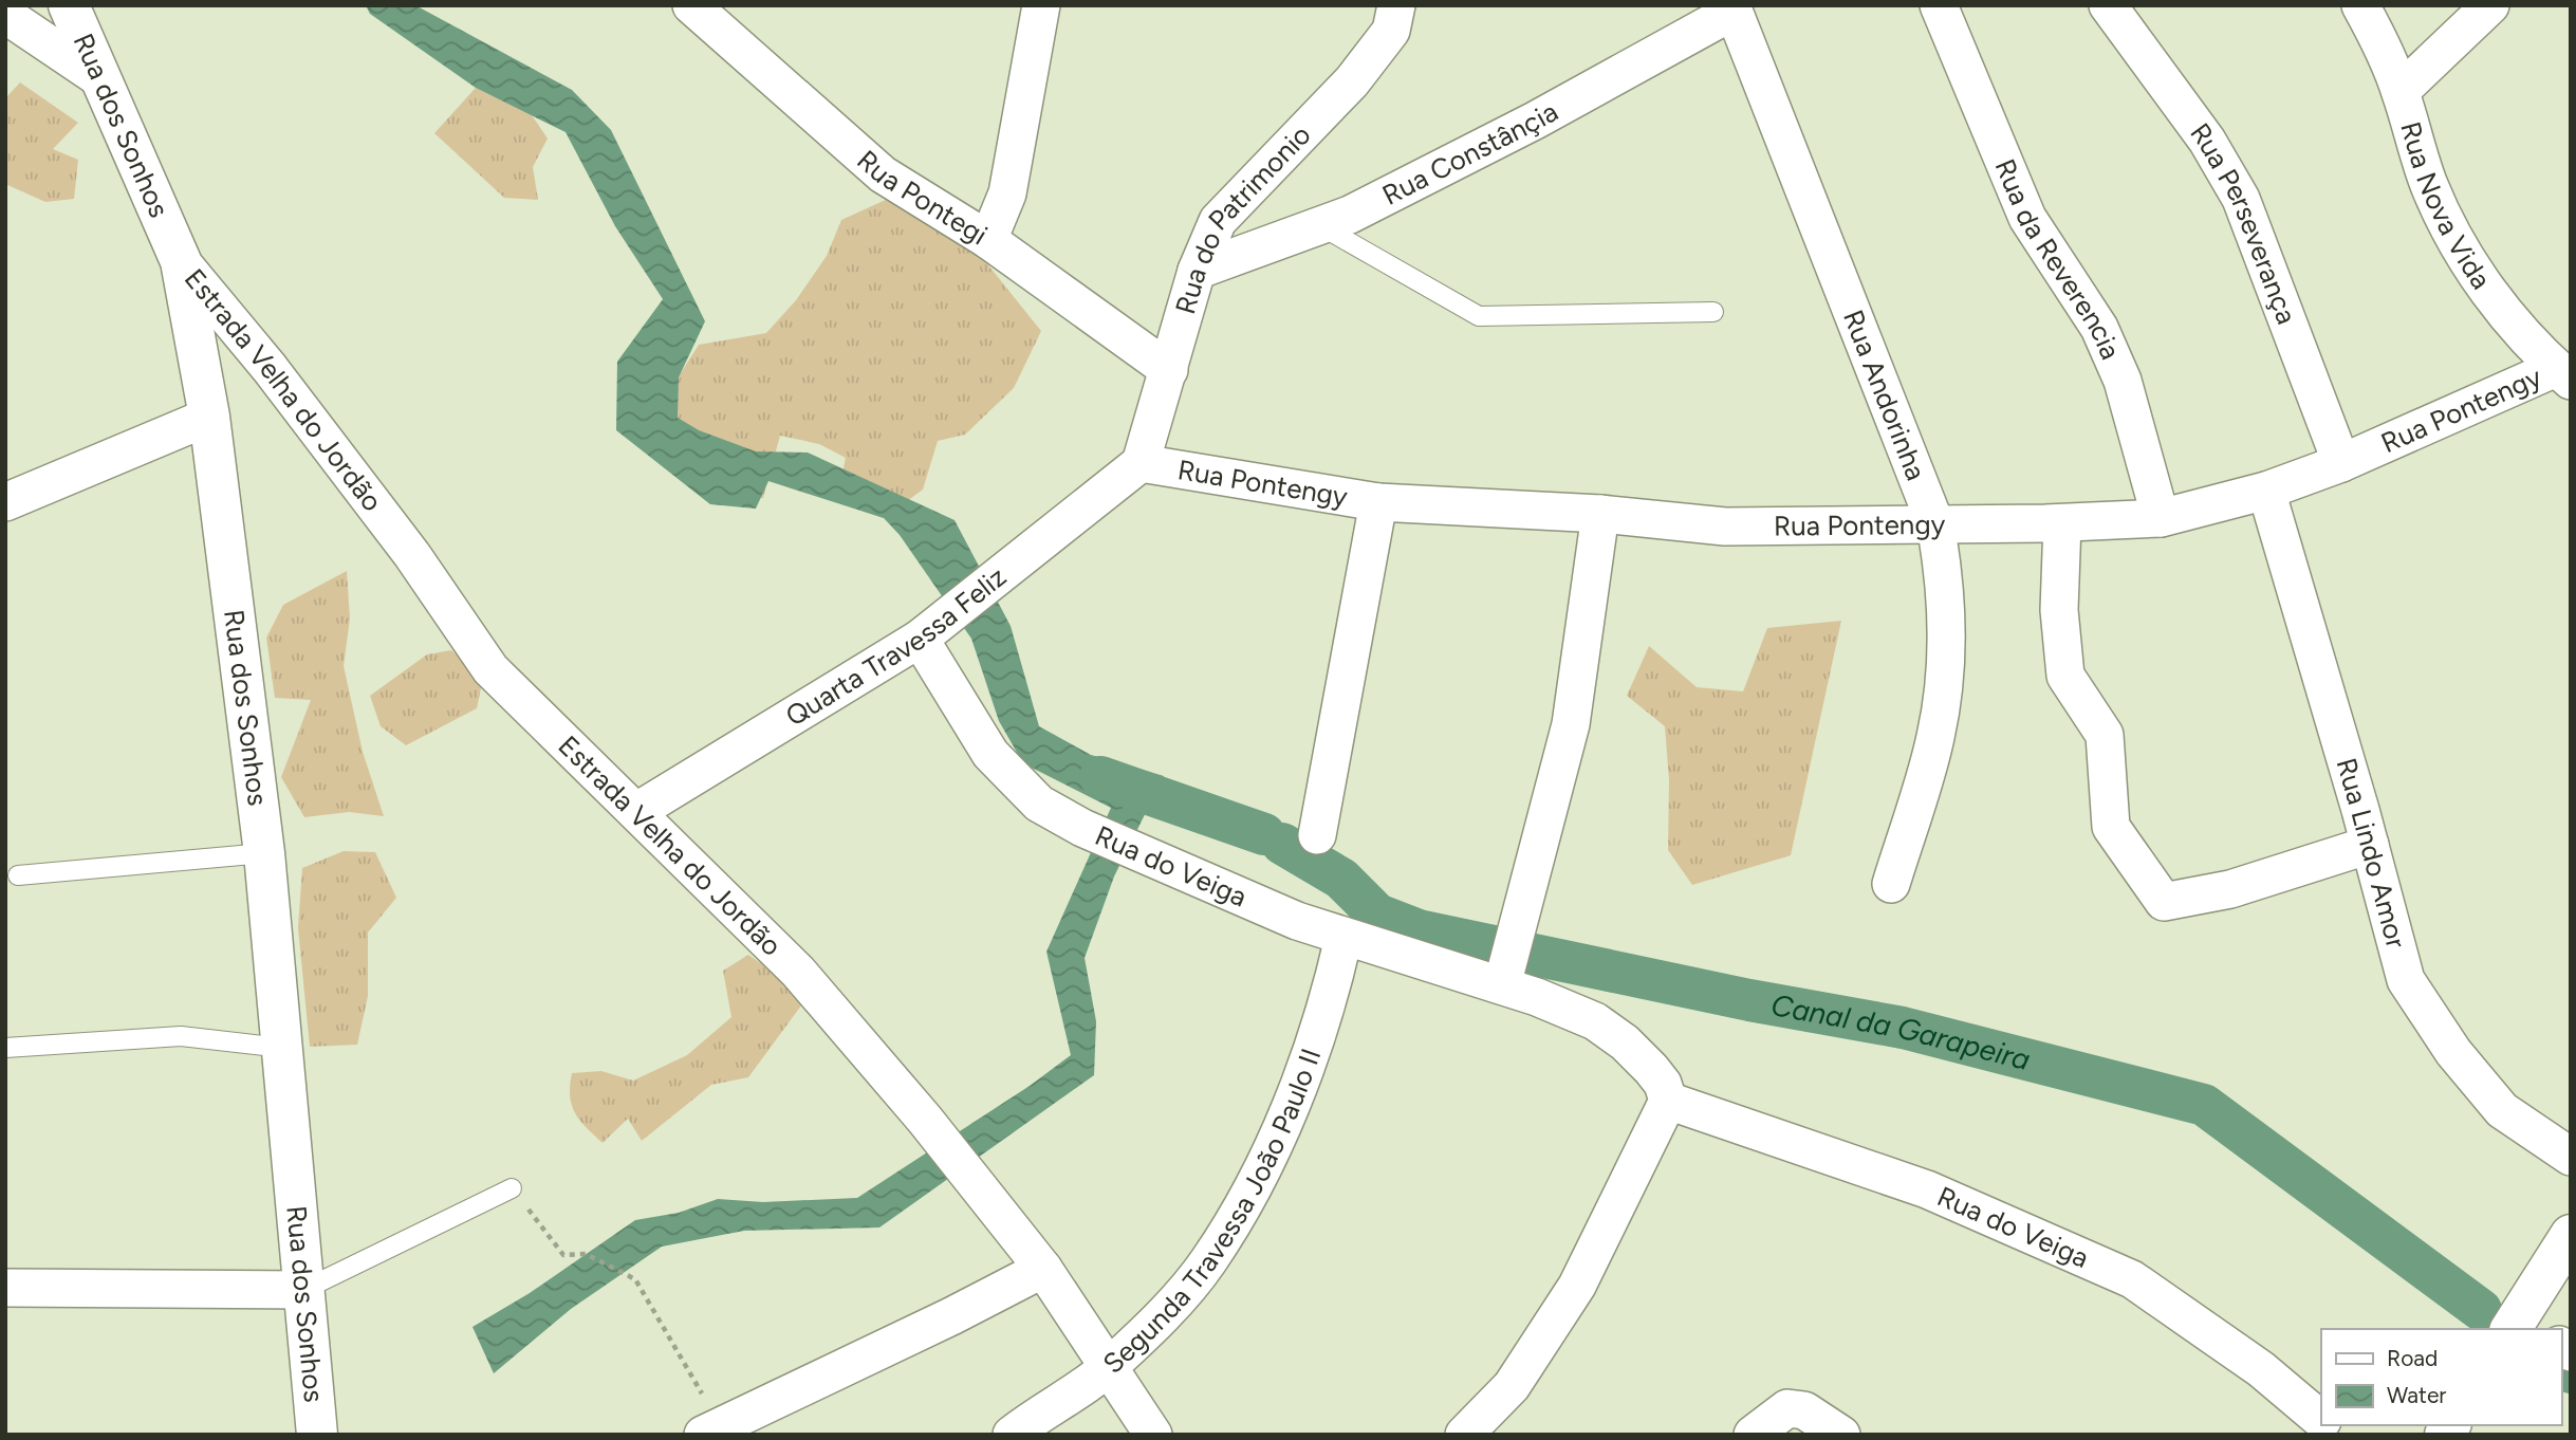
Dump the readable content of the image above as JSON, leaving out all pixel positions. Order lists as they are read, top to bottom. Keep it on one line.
{"streets":{"main road":["Rua dos Sonhos"],"street":["Rua Constânçia","Rua Pontegi","Rua Nova Vida","Rua do Patrimonio","Rua Perseverança","Rua da Reverencia","Estrada Velha do Jordão","Rua Andorinha","Rua Pontengy","Quarta Travessa Feliz","Rua Lindo Amor","Rua do Veiga","Segunda Travessa João Paulo II"]},"crossings":[["Rua dos Sonhos","Estrada Velha do Jordão"],["Rua Constânçia","Rua do Patrimonio"],["Rua Constânçia","Rua Andorinha"],["Rua Pontegi","Rua do Patrimonio"],["Rua Nova Vida","Rua Pontengy"],["Rua do Patrimonio","Rua Pontengy"],["Rua do Patrimonio","Quarta Travessa Feliz"],["Rua Perseverança","Rua Pontengy"],["Rua da Reverencia","Rua Pontengy"],["Estrada Velha do Jordão","Quarta Travessa Feliz"],["Estrada Velha do Jordão","Segunda Travessa João Paulo II"],["Rua Andorinha","Rua Pontengy"],["Rua Pontengy","Quarta Travessa Feliz"],["Rua Pontengy","Rua Lindo Amor"],["Quarta Travessa Feliz","Rua do Veiga"],["Rua do Veiga","Segunda Travessa João Paulo II"]],"water":["Canal da Garapeira"],"legend":["Road","Water"]}
